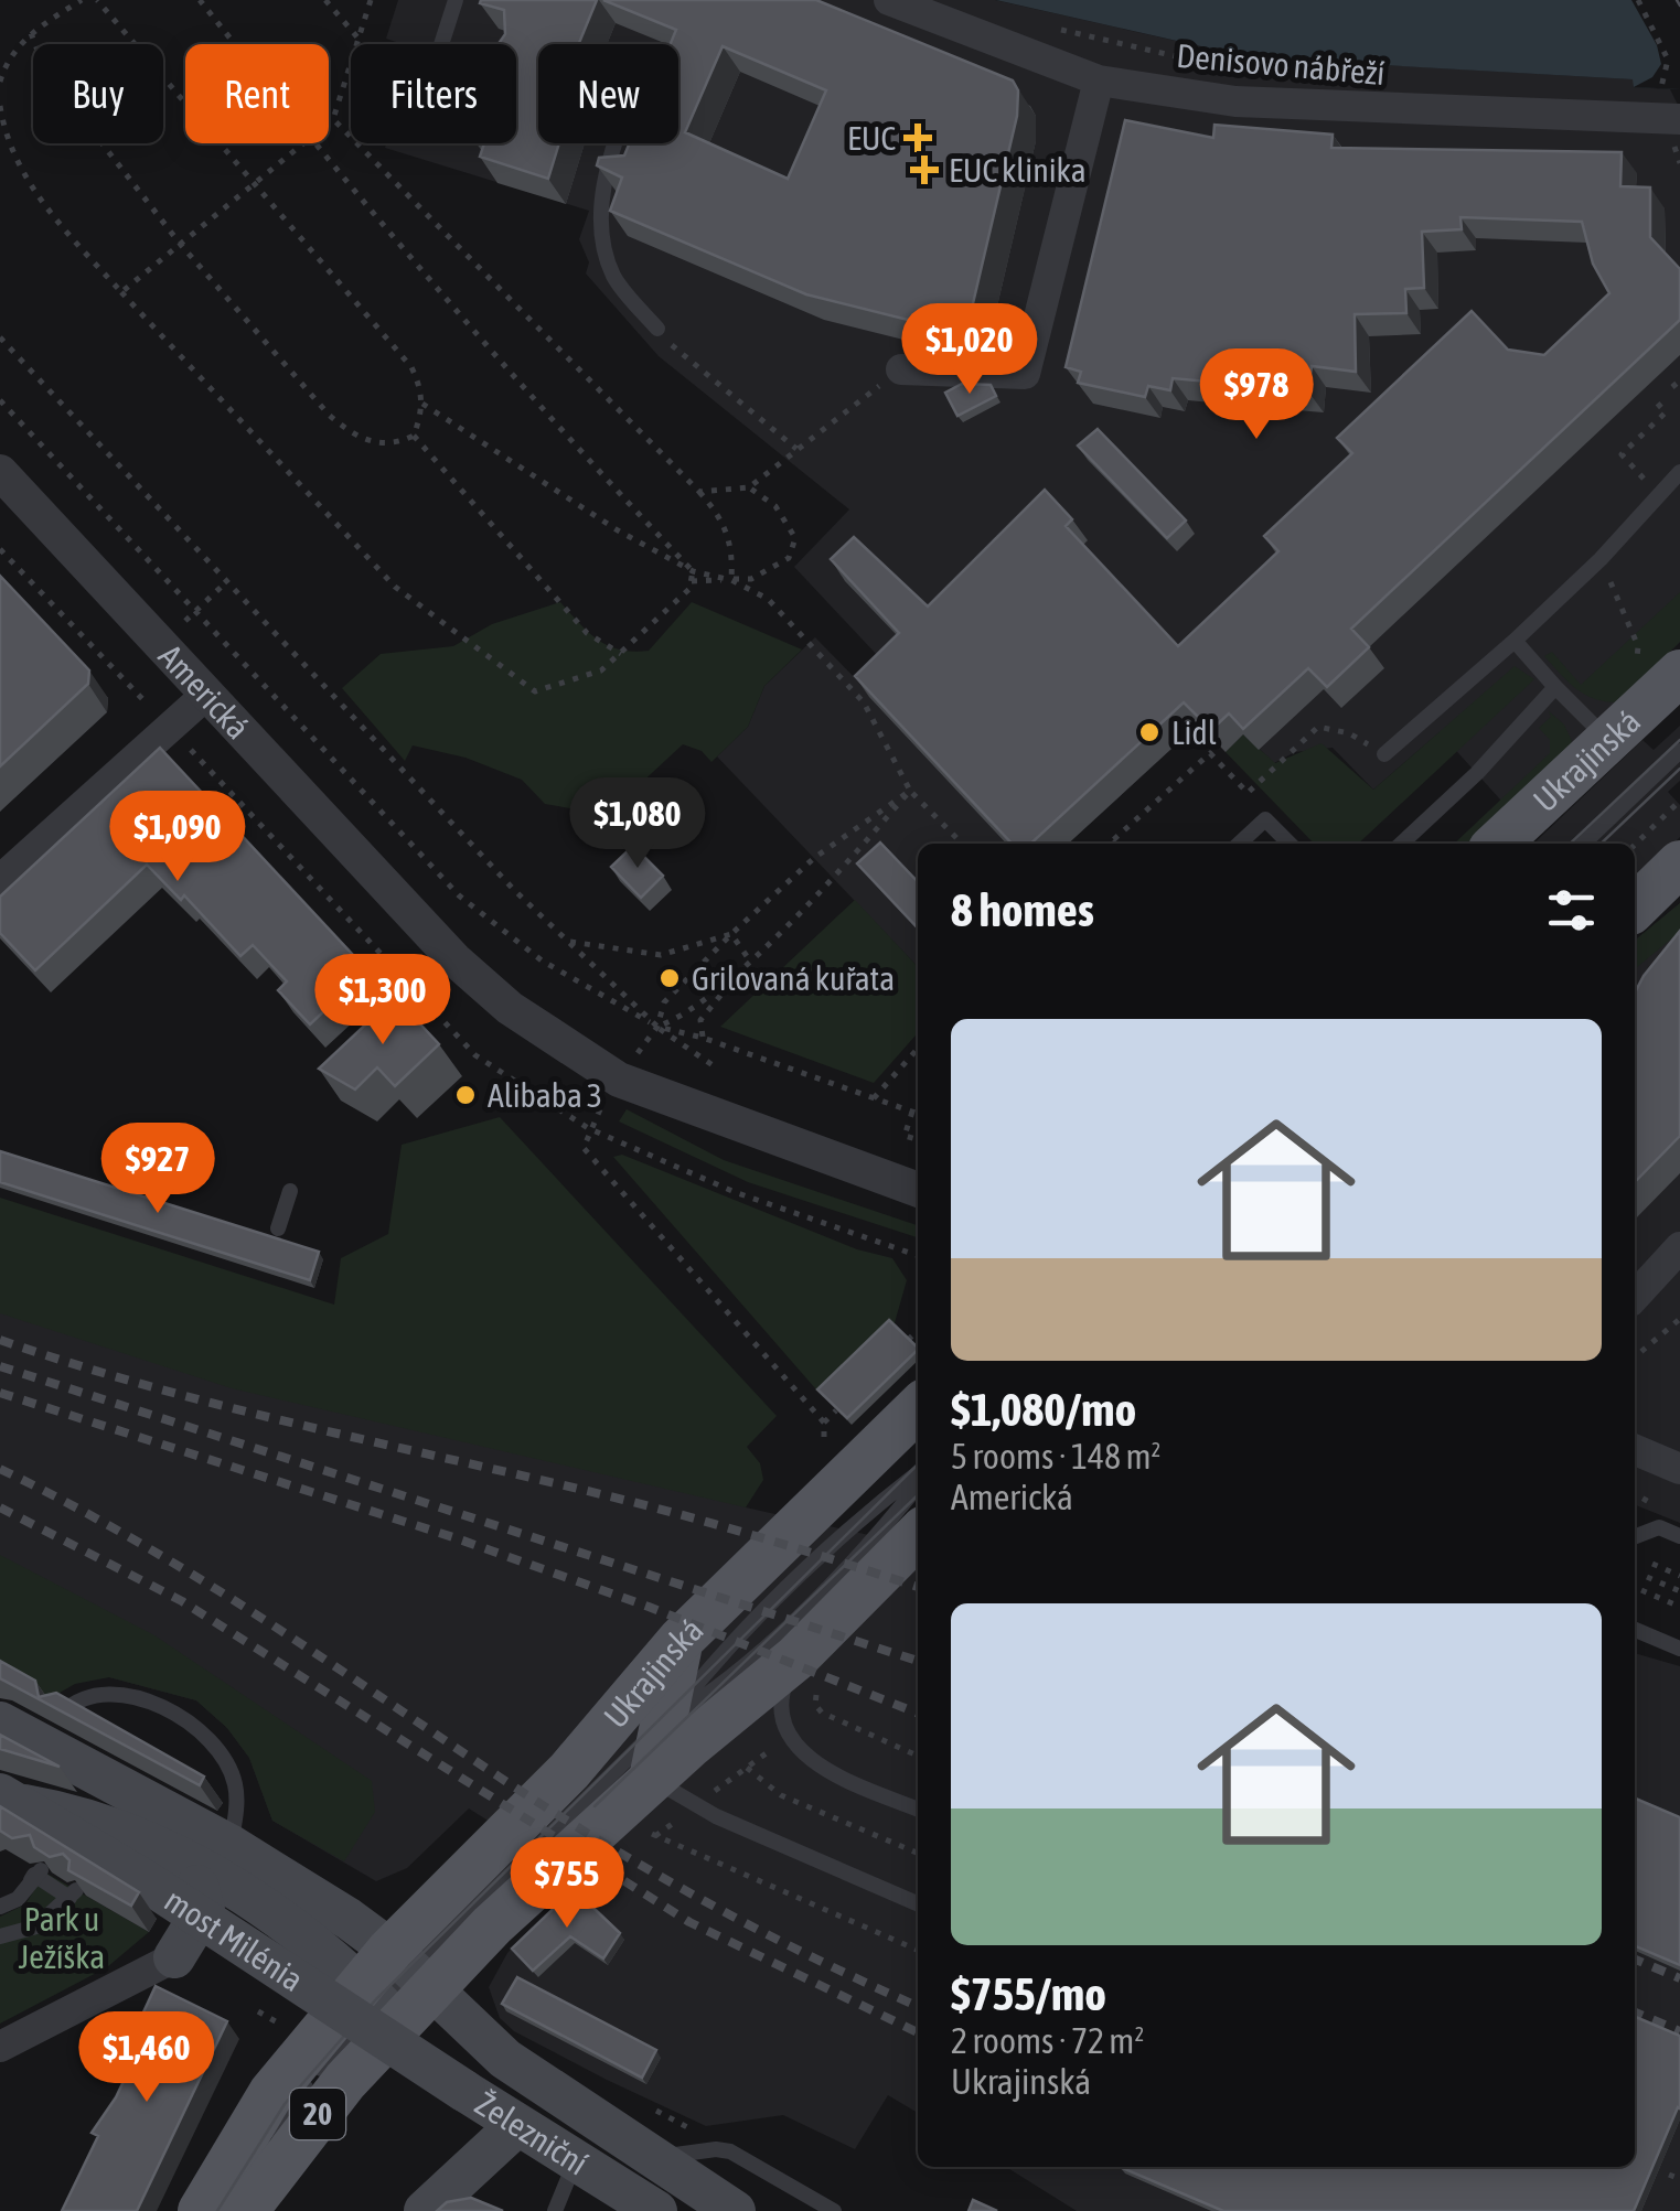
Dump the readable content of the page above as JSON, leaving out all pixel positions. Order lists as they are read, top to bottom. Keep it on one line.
{"streets":{"main road":["Ukrajinská","most Milénia","20","Železniční"],"street":["Denisovo nábřeží","Americká"]},"crossings":[["Ukrajinská","20"],["most Milénia","Železniční"]],"parks":["Park u Ježíška"],"places":{"health":["EUC","EUC klinika"],"other":["Lidl","Grilovaná kuřata","Alibaba 3"]},"page":{"chip":["Buy","Rent","Filters","New"],"price":["$1,020","$978","$1,080","$1,090","$1,300","$927","$755","$1,460"],"heading":"8 homes","list":[{"name":"$1,080/mo","note":"5 rooms · 148 m² · Americká"},{"name":"$755/mo","note":"2 rooms · 72 m² · Ukrajinská"}]}}
